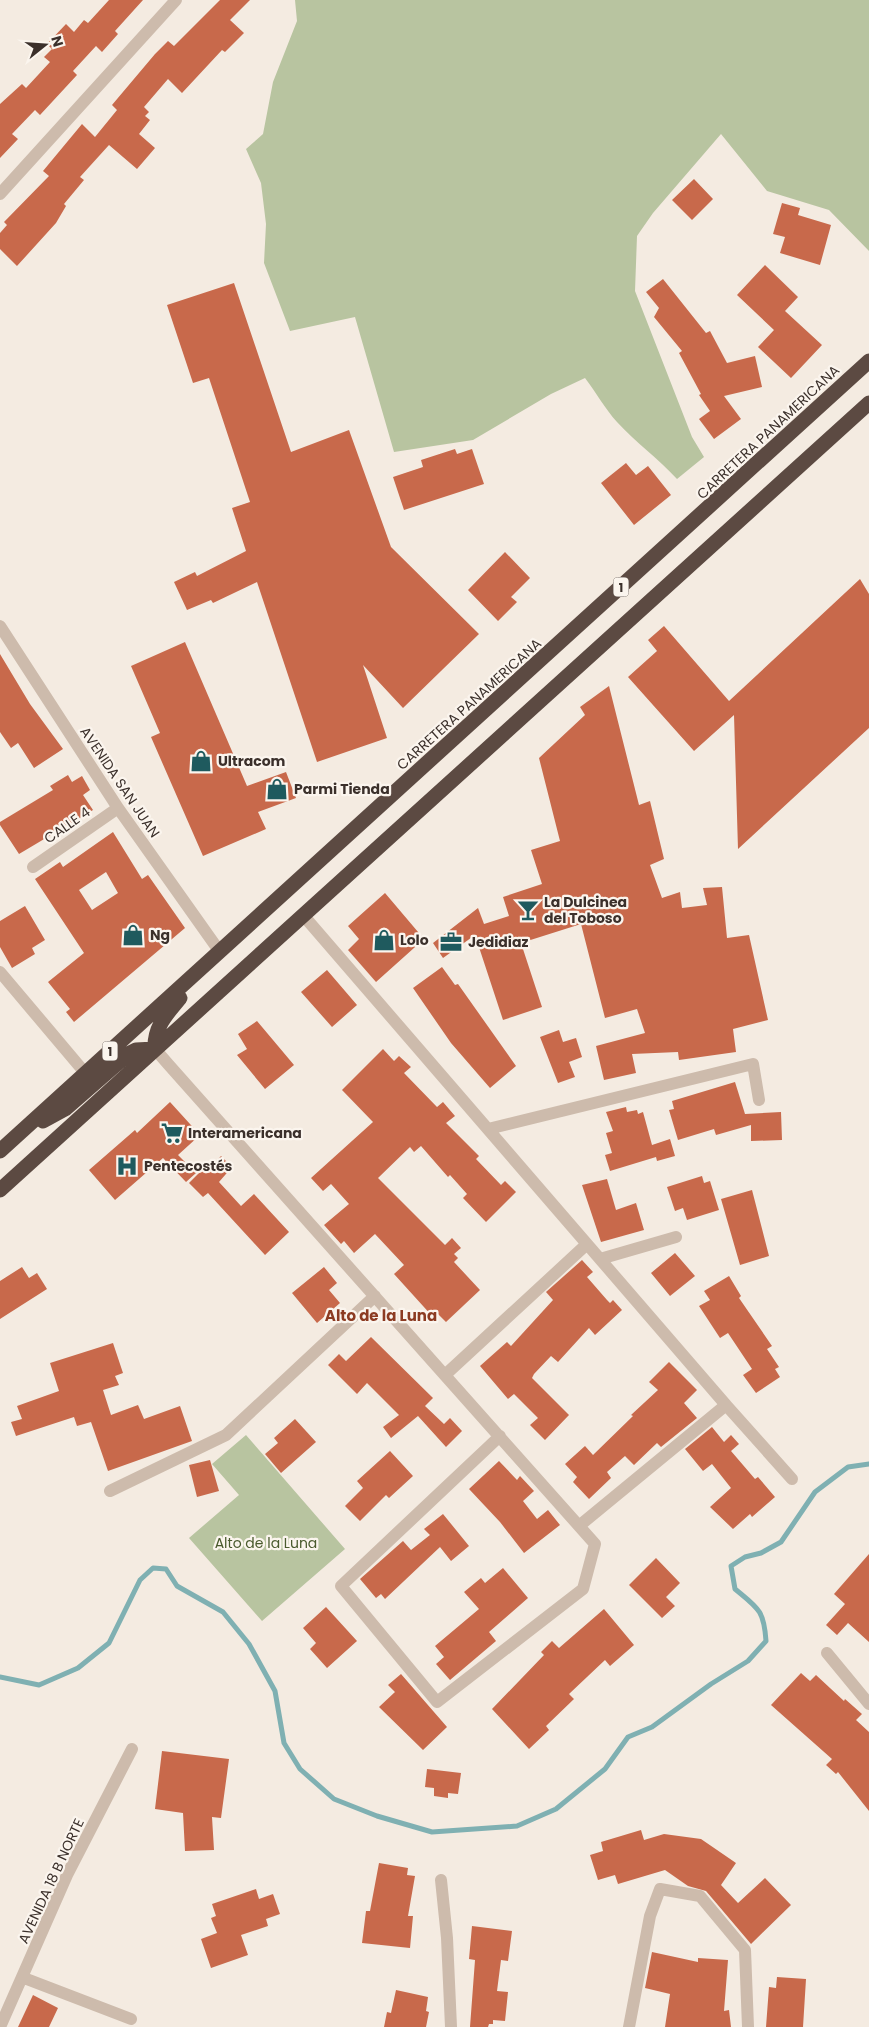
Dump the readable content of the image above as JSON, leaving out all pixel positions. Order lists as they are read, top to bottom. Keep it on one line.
{"streets":{"highway":["CARRETERA PANAMERICANA","1"],"street":["AVENIDA SAN JUAN","CALLE 4","AVENIDA 18 B NORTE"]},"crossings":[["CARRETERA PANAMERICANA","AVENIDA SAN JUAN"],["AVENIDA SAN JUAN","CALLE 4"]],"districts":["Alto de la Luna"],"parks":["Alto de la Luna"],"places":{"shop":["Ultracom","Parmi Tienda","Ng","Lolo"],"bar":["La Dulcinea del Toboso"],"office":["Jedidiaz"],"supermarket":["Interamericana"],"hospital":["Pentecostés"]},"north":"right"}
